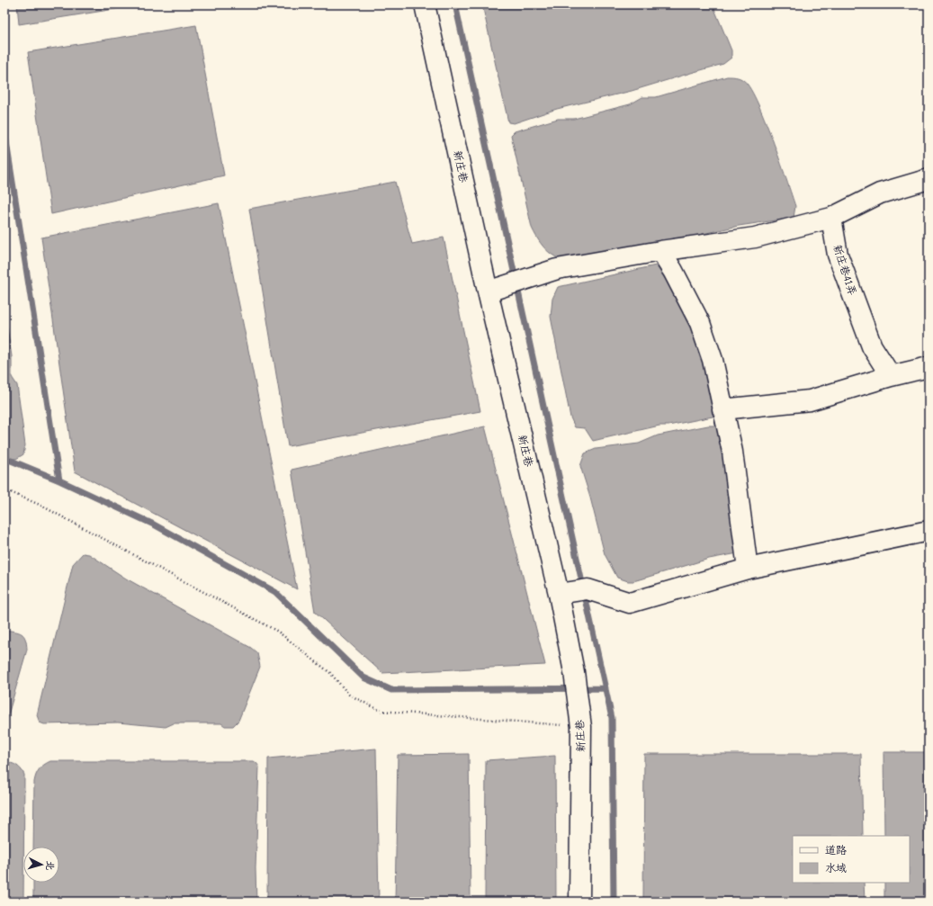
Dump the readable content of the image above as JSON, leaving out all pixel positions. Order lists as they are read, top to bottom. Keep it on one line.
{"streets":{"street":["新庄巷","新庄巷41弄"]},"legend":["道路","水域"],"north":"right"}
